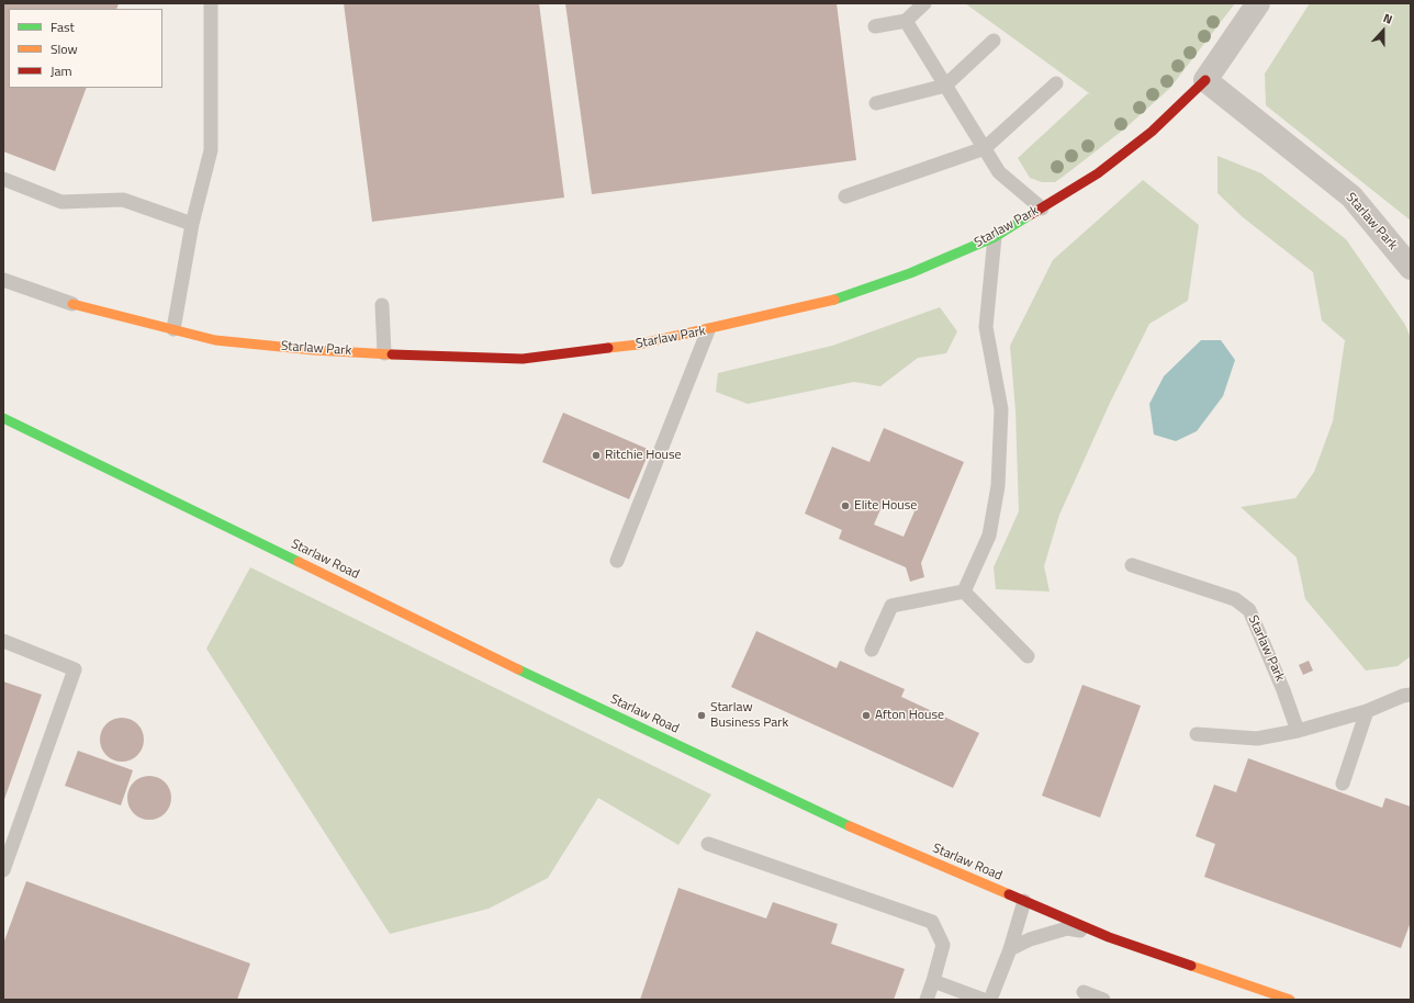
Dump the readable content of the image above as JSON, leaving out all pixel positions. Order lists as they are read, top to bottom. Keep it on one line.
{"streets":{"main road":["Starlaw Park","Starlaw Road"]},"places":["Ritchie House","Elite House","Starlaw Business Park","Afton House"],"legend":["Fast","Slow","Jam"],"north":"top"}
